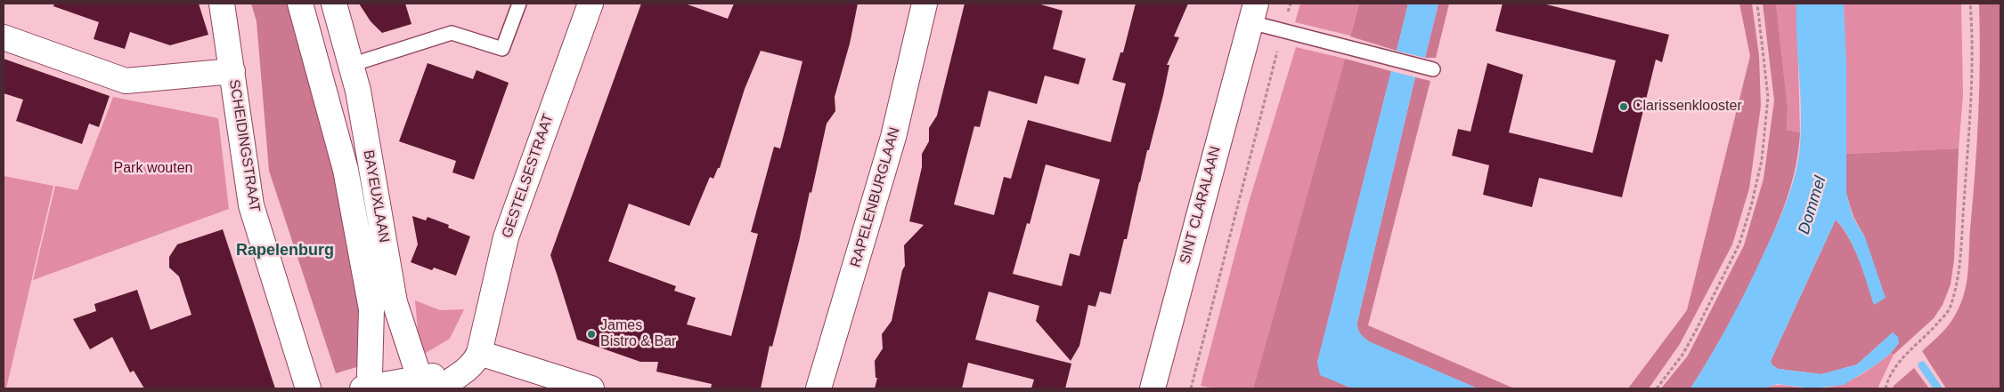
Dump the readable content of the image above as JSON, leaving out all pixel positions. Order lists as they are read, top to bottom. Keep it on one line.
{"streets":{"street":["SCHEIDINGSTRAAT","GESTELSESTRAAT","BAYEUXLAAN","RAPELENBURGLAAN","SINT CLARALAAN"]},"districts":["Rapelenburg"],"water":["Dommel"],"parks":["Park wouten"],"places":["Clarissenklooster","James Bistro & Bar"]}
